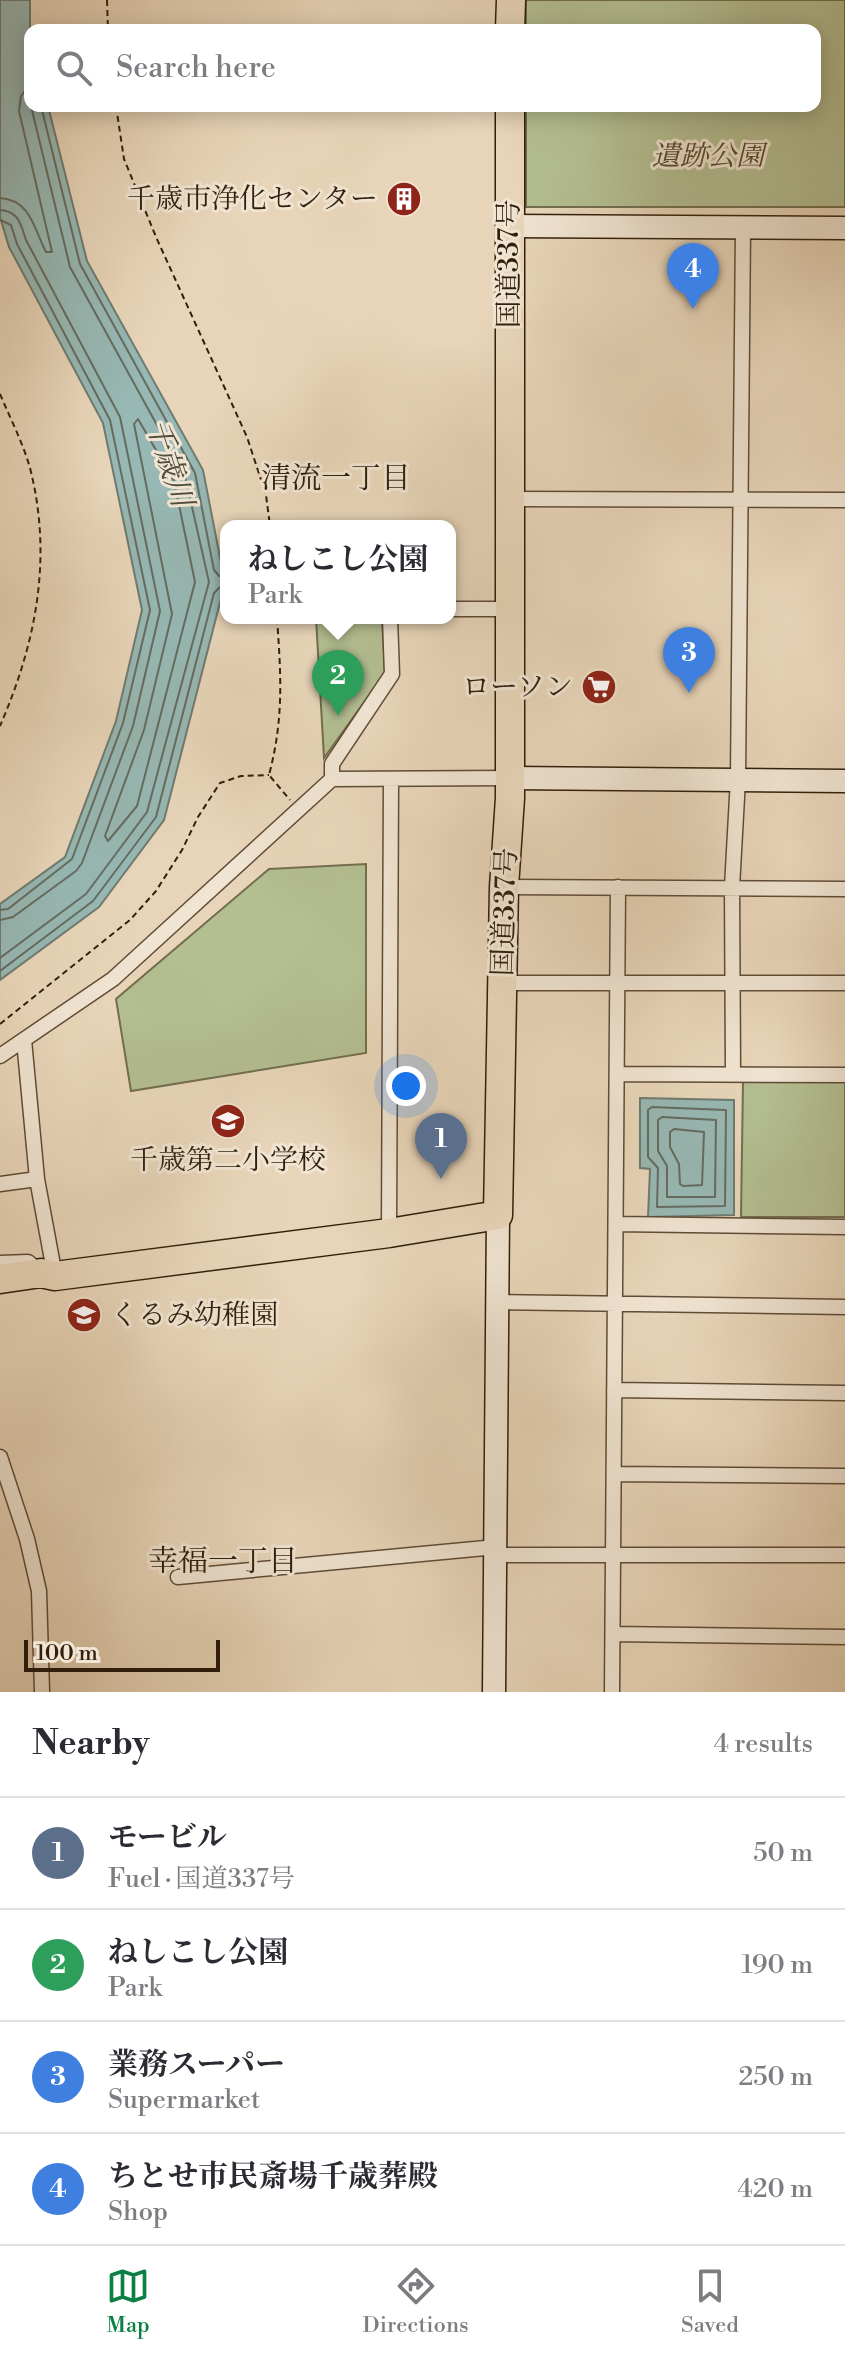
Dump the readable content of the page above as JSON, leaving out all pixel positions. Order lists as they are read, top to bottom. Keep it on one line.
{"streets":{"highway":["国道337号"]},"districts":["清流一丁目","幸福一丁目"],"water":["千歳川"],"parks":["遺跡公園"],"places":{"building":["千歳市浄化センター"],"supermarket":["ローソン"],"school or university":["千歳第二小学校","くるみ幼稚園"]},"scale_bar":"100 m","page":{"search":"Search here","pins":["4","3","2","1"],"popup":["ねしこし公園","Park"],"scale":"100 m","heading":["Nearby","4 results"],"list":[{"mark":"1","name":"モービル","note":"Fuel · 国道337号","value":"50 m"},{"mark":"2","name":"ねしこし公園","note":"Park","value":"190 m"},{"mark":"3","name":"業務スーパー","note":"Supermarket","value":"250 m"},{"mark":"4","name":"ちとせ市民斎場千歳葬殿","note":"Shop","value":"420 m"}],"nav":["Map","Directions","Saved"]}}
